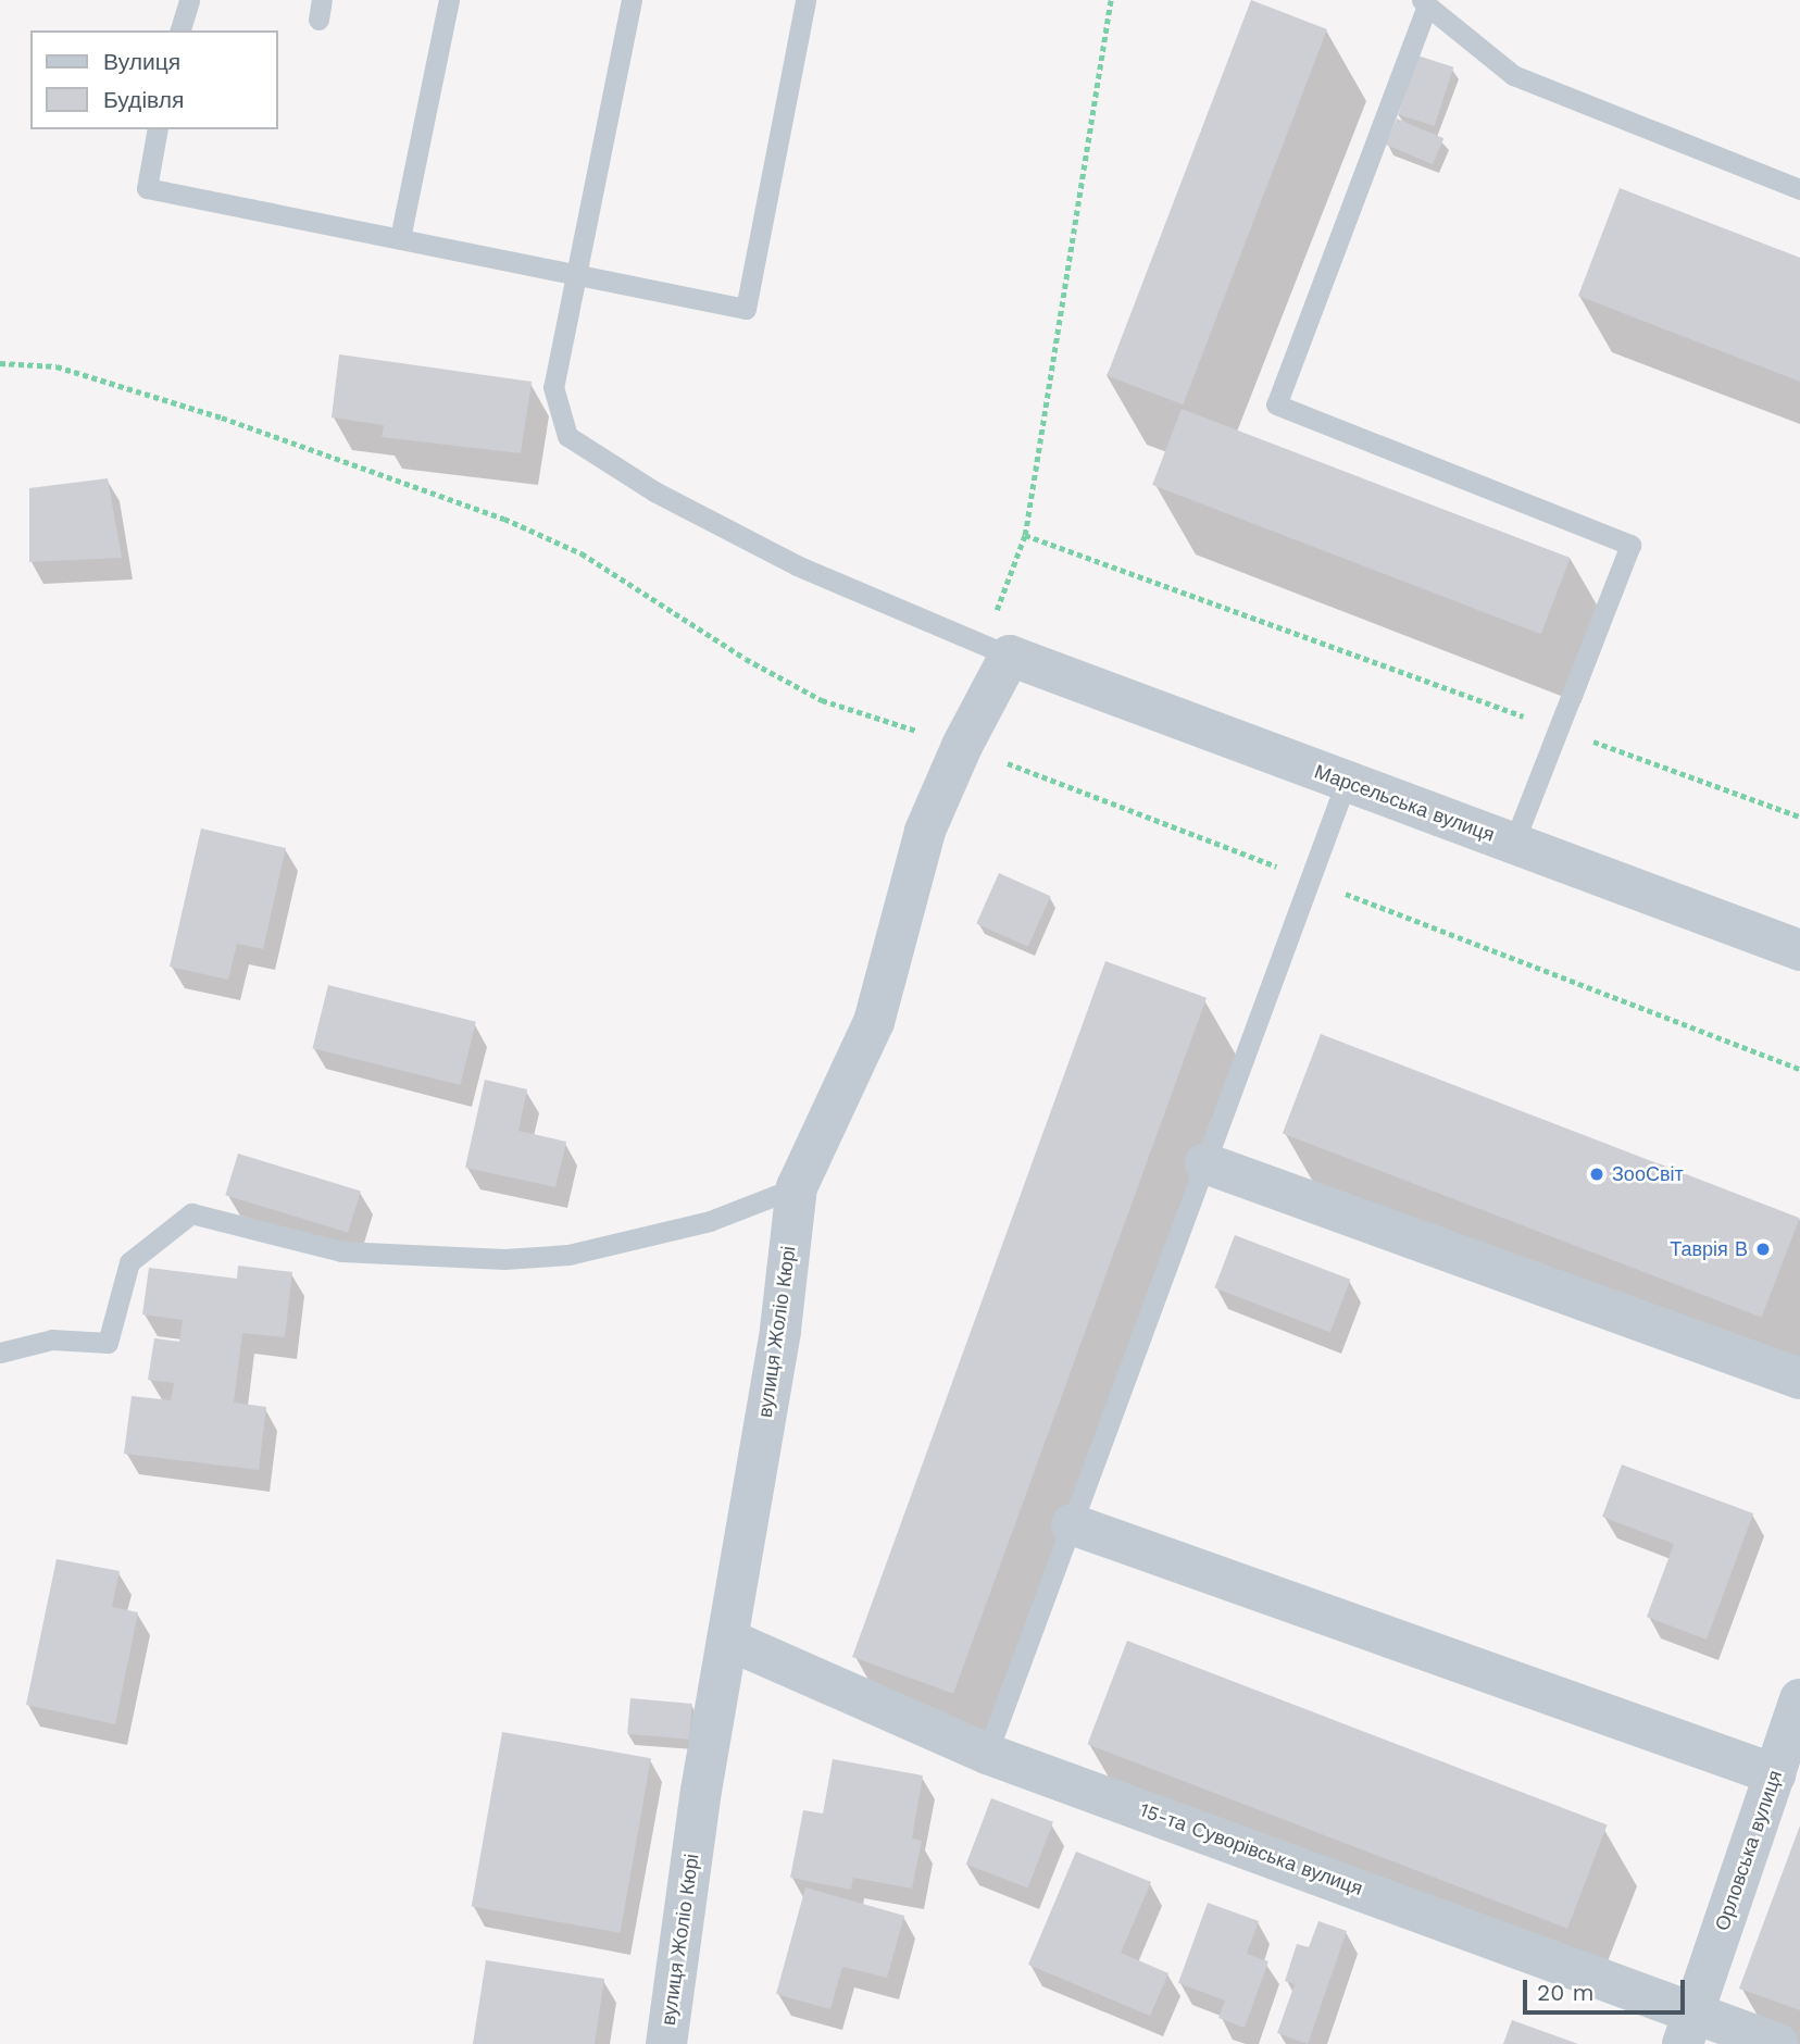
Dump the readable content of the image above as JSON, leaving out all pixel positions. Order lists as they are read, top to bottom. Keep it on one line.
{"streets":{"street":["Марсельська вулиця","вулиця Жоліо Кюрі","15-та Суворівська вулиця","Орловська вулиця"]},"crossings":[["Марсельська вулиця","вулиця Жоліо Кюрі"],["вулиця Жоліо Кюрі","15-та Суворівська вулиця"],["15-та Суворівська вулиця","Орловська вулиця"]],"places":["ЗооСвіт","Таврія В"],"legend":["Вулиця","Будівля"],"scale_bar":"20 m"}
